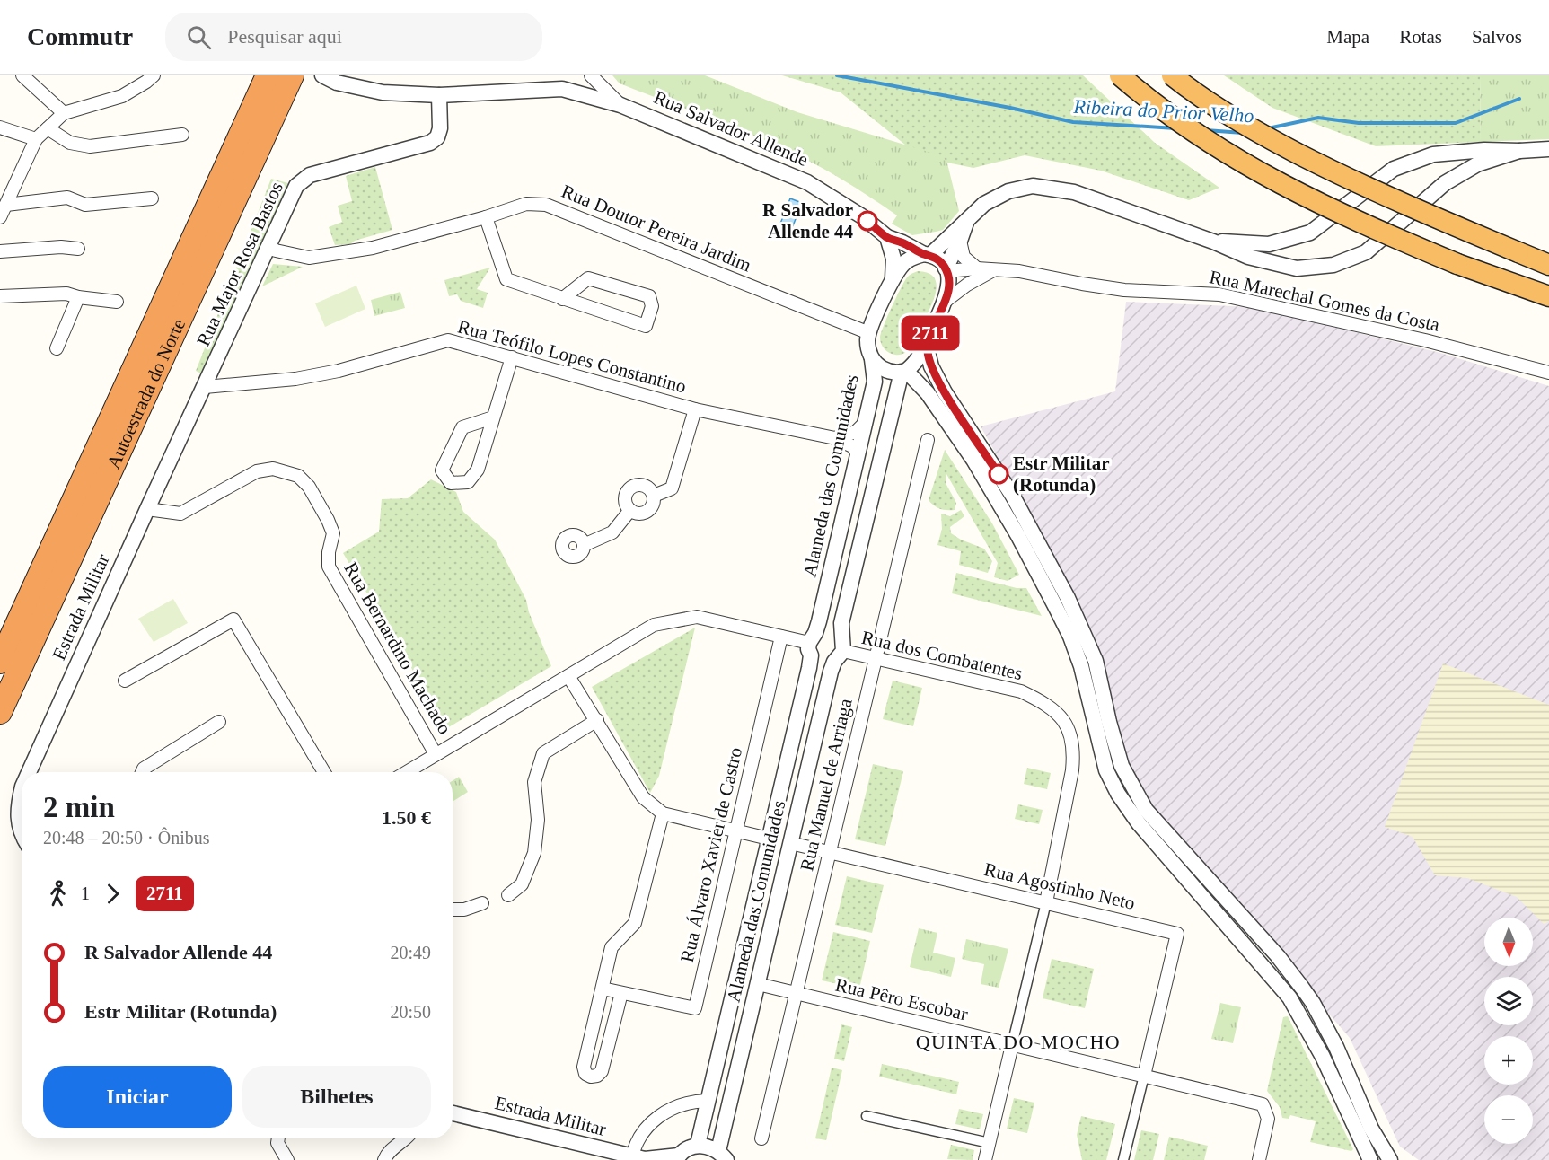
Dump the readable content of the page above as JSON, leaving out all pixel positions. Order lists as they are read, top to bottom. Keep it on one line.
{"streets":{"highway":["Autoestrada do Norte"],"street":["Rua Salvador Allende","Rua Doutor Pereira Jardim","Rua Major Rosa Bastos","Rua Marechal Gomes da Costa","Rua Teófilo Lopes Constantino","Alameda das Comunidades","Estrada Militar","Rua Bernardino Machado","Rua dos Combatentes","Rua Manuel de Arriaga","Rua Álvaro Xavier de Castro","Rua Agostinho Neto","Rua Pêro Escobar"]},"crossings":[["Rua Salvador Allende","Rua Major Rosa Bastos"],["Rua Salvador Allende","Rua Marechal Gomes da Costa"],["Rua Doutor Pereira Jardim","Rua Major Rosa Bastos"],["Rua Doutor Pereira Jardim","Alameda das Comunidades"],["Rua Major Rosa Bastos","Rua Teófilo Lopes Constantino"],["Rua Major Rosa Bastos","Estrada Militar"],["Rua Teófilo Lopes Constantino","Alameda das Comunidades"],["Rua Teófilo Lopes Constantino","Estrada Militar"],["Alameda das Comunidades","Rua dos Combatentes"],["Alameda das Comunidades","Rua Agostinho Neto"],["Alameda das Comunidades","Rua Pêro Escobar"],["Estrada Militar","Rua Bernardino Machado"],["Rua dos Combatentes","Rua Manuel de Arriaga"],["Rua dos Combatentes","Rua Agostinho Neto"],["Rua Manuel de Arriaga","Rua Agostinho Neto"],["Rua Manuel de Arriaga","Rua Pêro Escobar"],["Rua Agostinho Neto","Rua Pêro Escobar"]],"districts":["QUINTA DO MOCHO"],"water":["Ribeira do Prior Velho"],"places":["R Salvador Allende 44","Estr Militar (Rotunda)"],"lines":["bus line 2711"],"north":"bottom","page":{"header":"Commutr","search":"Pesquisar aqui","nav":["Mapa","Rotas","Salvos"],"on_map":"2711","heading":["2 min","20:48 – 20:50 · Ônibus","1.50 €"],"legs":["1","2711"],"map_buttons":["+","−"],"list":[{"name":"R Salvador Allende 44","value":"20:49"},{"name":"Estr Militar (Rotunda)","value":"20:50"}],"buttons":["Iniciar","Bilhetes"]}}
